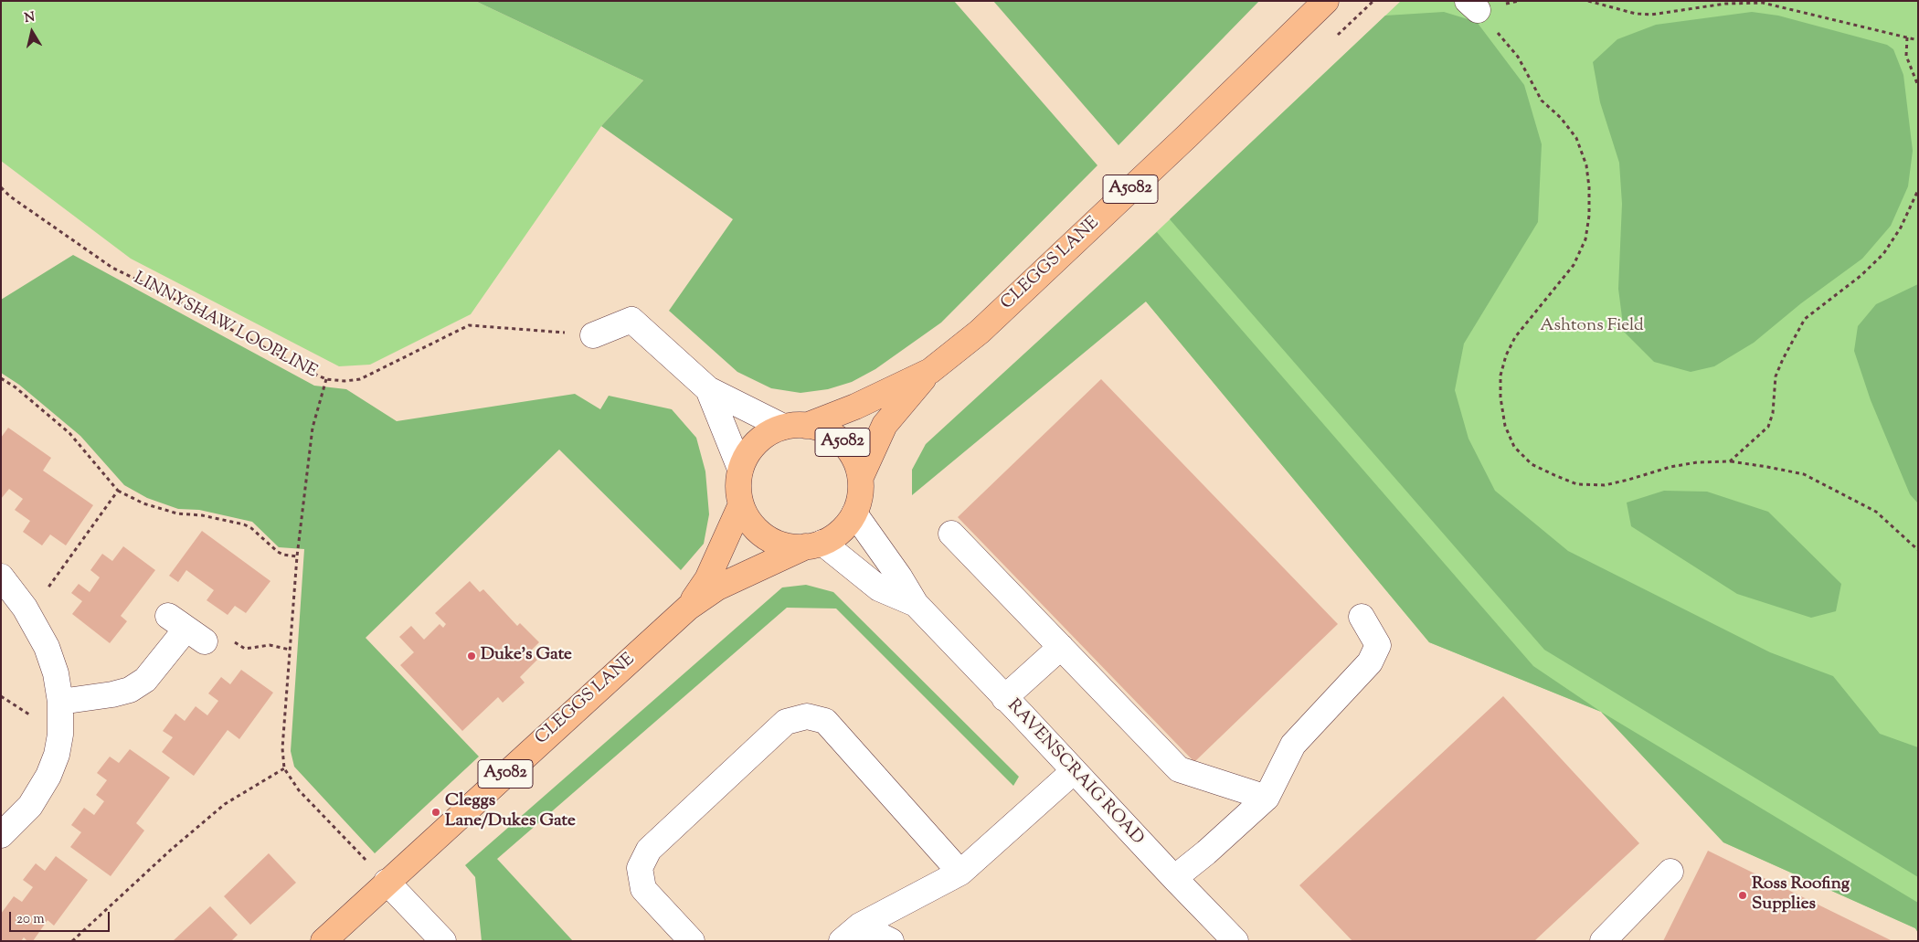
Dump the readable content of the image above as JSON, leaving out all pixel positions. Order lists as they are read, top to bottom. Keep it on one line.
{"streets":{"main road":["A5082","CLEGGS LANE"],"street":["RAVENSCRAIG ROAD"],"path":["LINNYSHAW LOOPLINE"]},"crossings":[["A5082","CLEGGS LANE"],["A5082","RAVENSCRAIG ROAD"],["CLEGGS LANE","RAVENSCRAIG ROAD"]],"parks":["Ashtons Field"],"places":["Duke's Gate","Cleggs Lane/Dukes Gate","Ross Roofing Supplies"],"scale_bar":"20 m","north":"top"}
